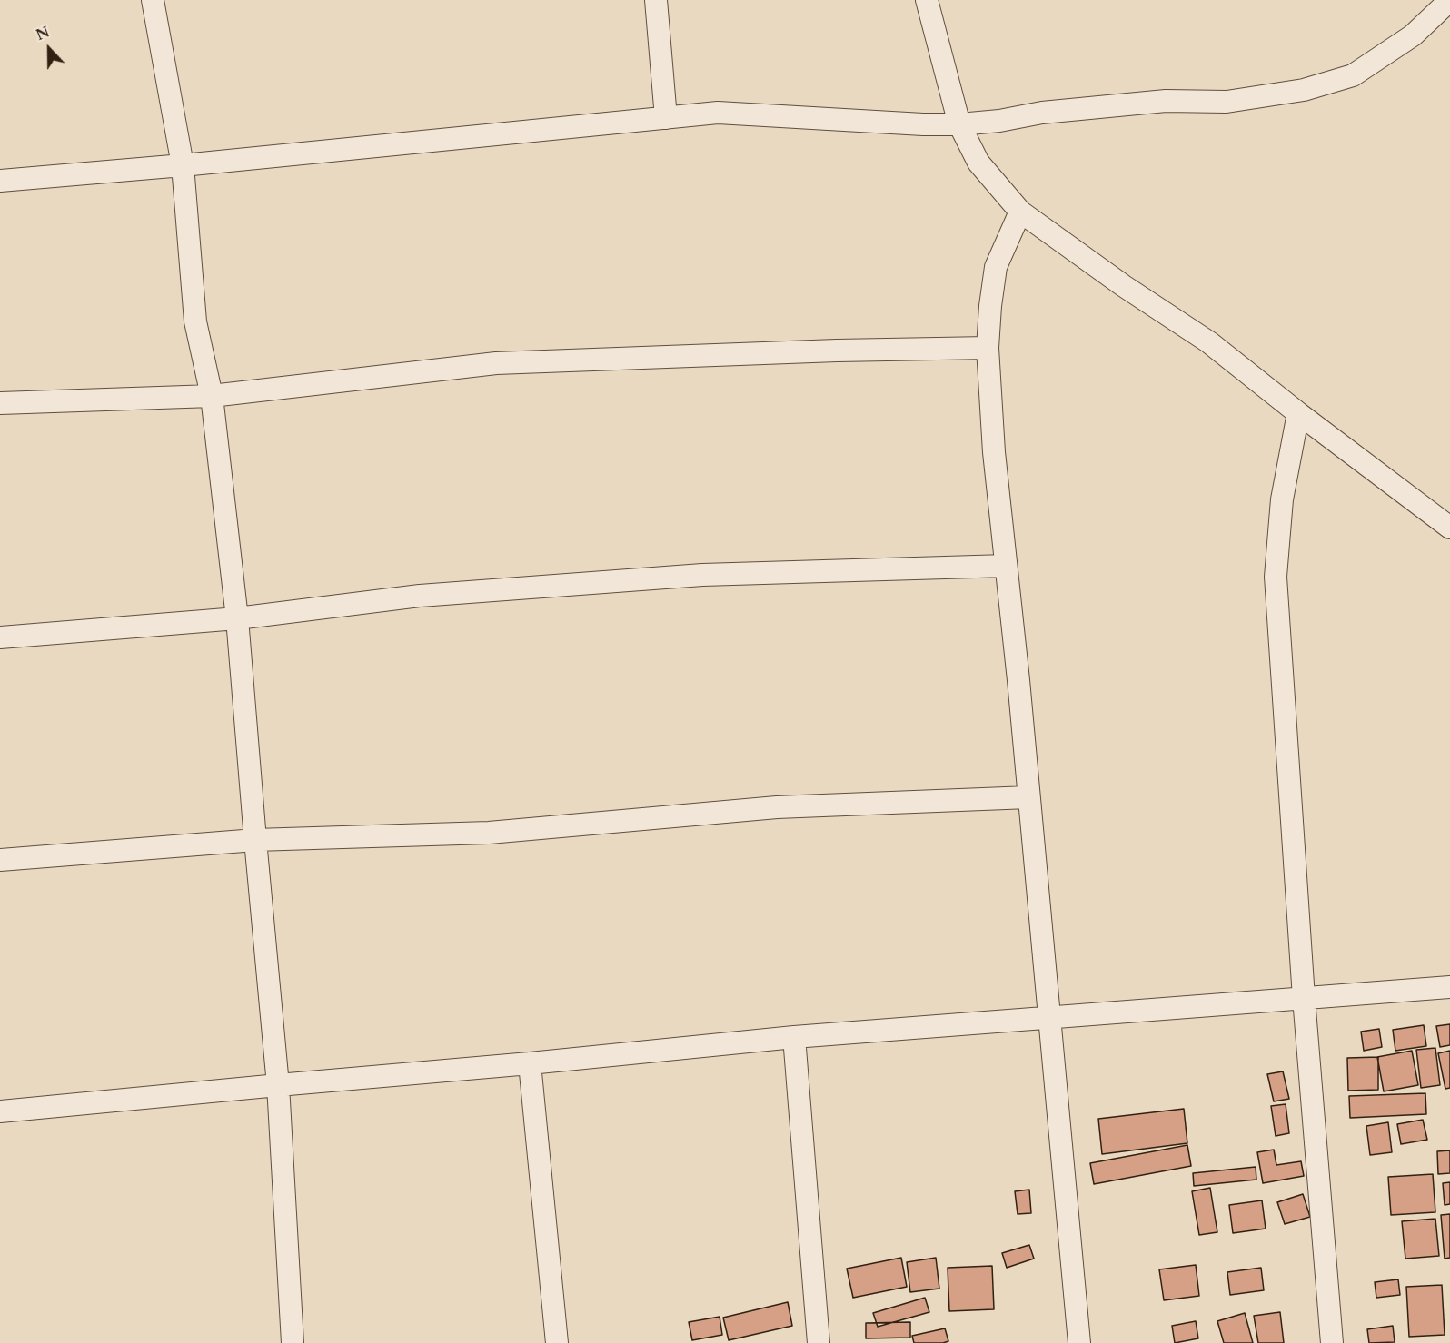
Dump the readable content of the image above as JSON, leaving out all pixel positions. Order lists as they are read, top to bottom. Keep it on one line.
{"north":"top"}
